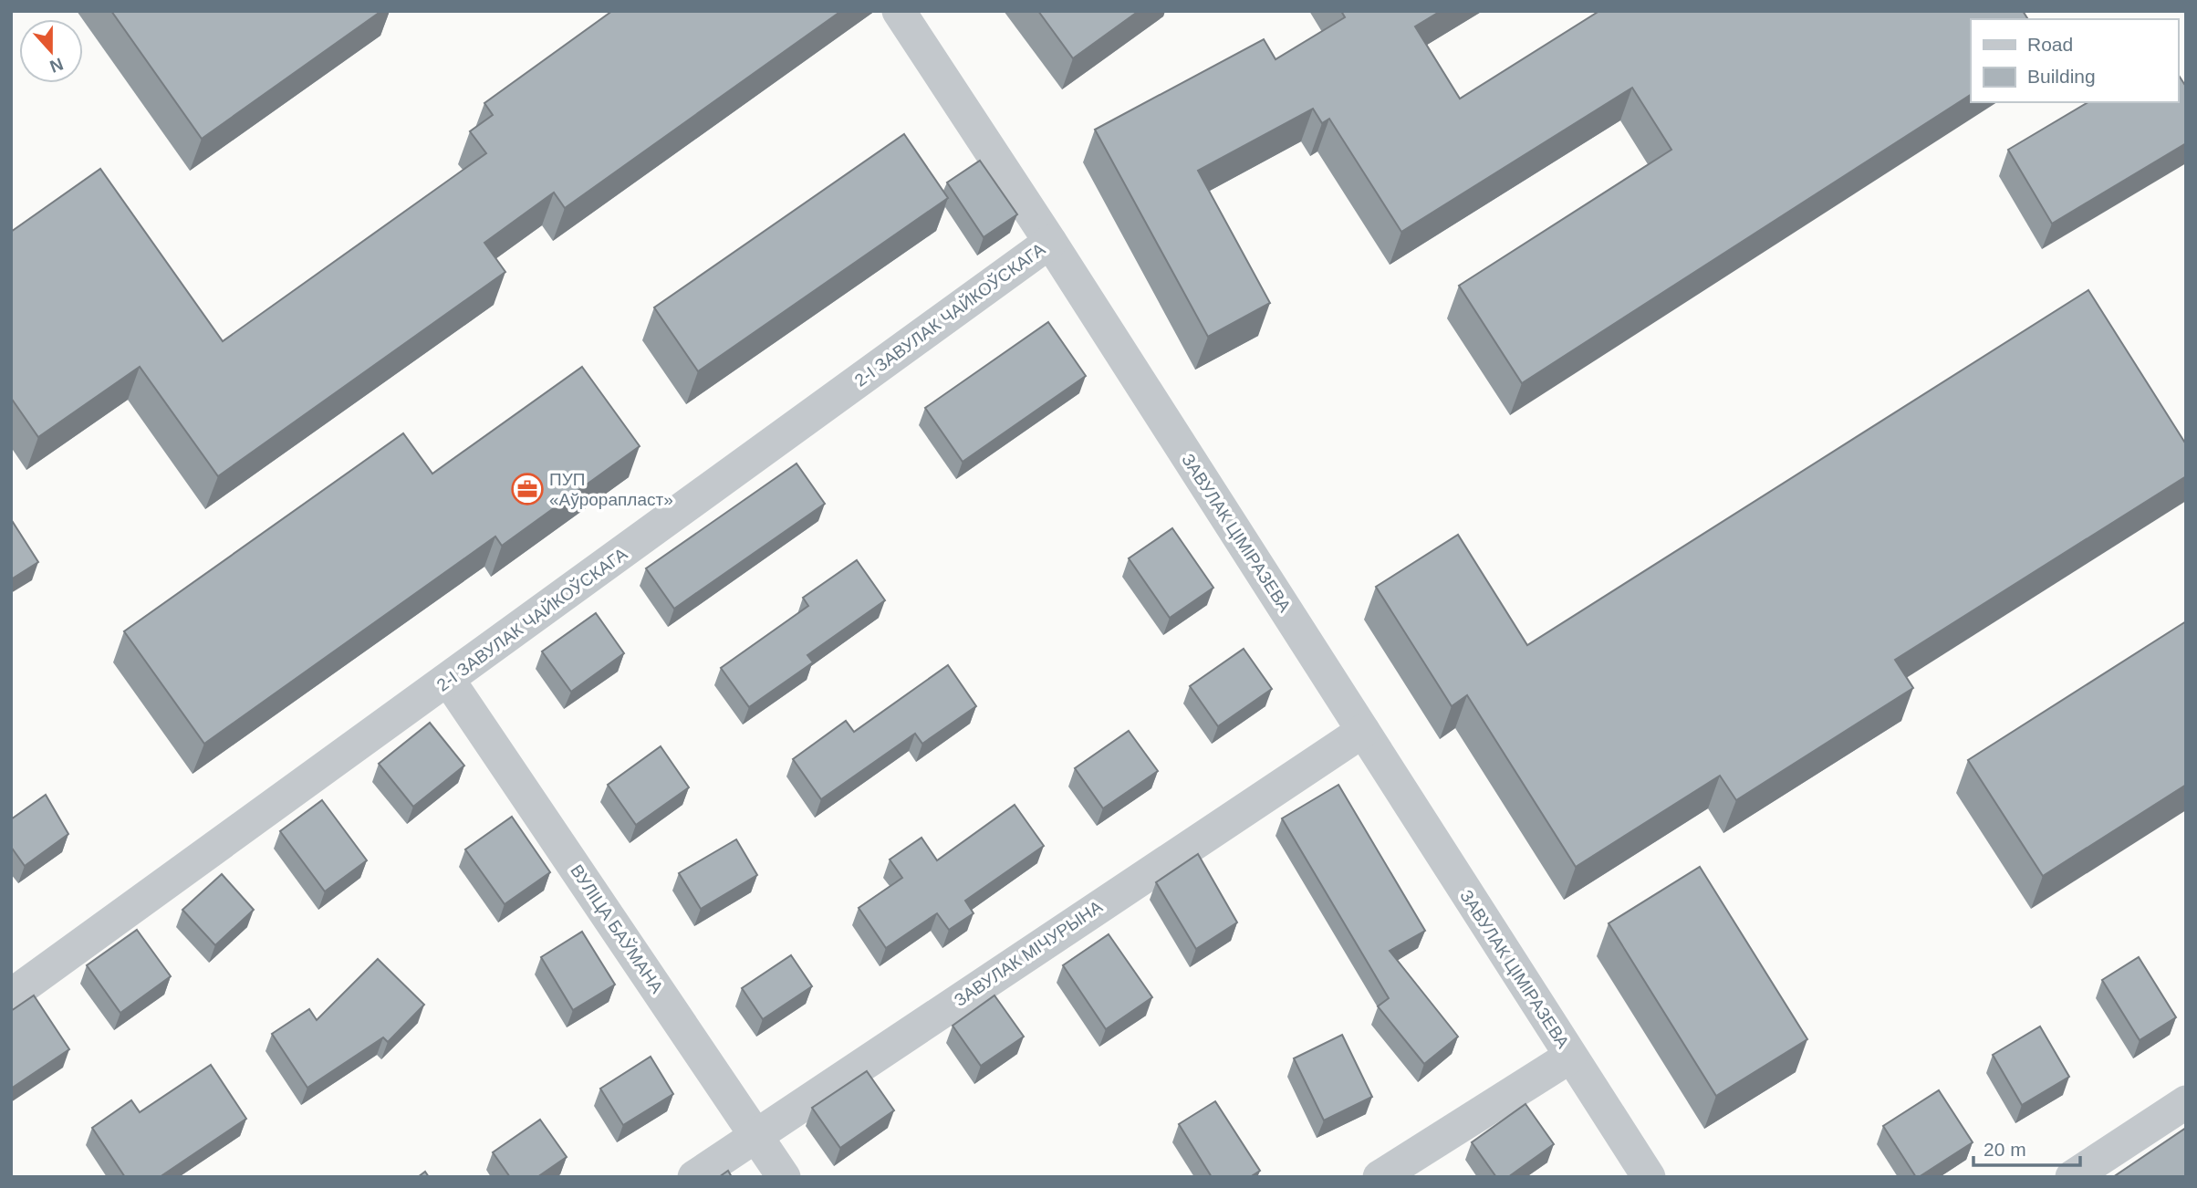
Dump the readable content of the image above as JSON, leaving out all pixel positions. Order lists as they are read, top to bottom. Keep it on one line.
{"streets":{"street":["2-І ЗАВУЛАК ЧАЙКОЎСКАГА","ЗАВУЛАК ЦІМІРАЗЕВА","ВУЛІЦА БАЎМАНА","ЗАВУЛАК МІЧУРЫНА"]},"crossings":[["2-І ЗАВУЛАК ЧАЙКОЎСКАГА","ЗАВУЛАК ЦІМІРАЗЕВА"],["2-І ЗАВУЛАК ЧАЙКОЎСКАГА","ВУЛІЦА БАЎМАНА"],["ЗАВУЛАК ЦІМІРАЗЕВА","ЗАВУЛАК МІЧУРЫНА"],["ВУЛІЦА БАЎМАНА","ЗАВУЛАК МІЧУРЫНА"]],"places":{"office":["ПУП «Аўрорапласт»"]},"legend":["Road","Building"],"scale_bar":"20 m","north":"bottom"}
